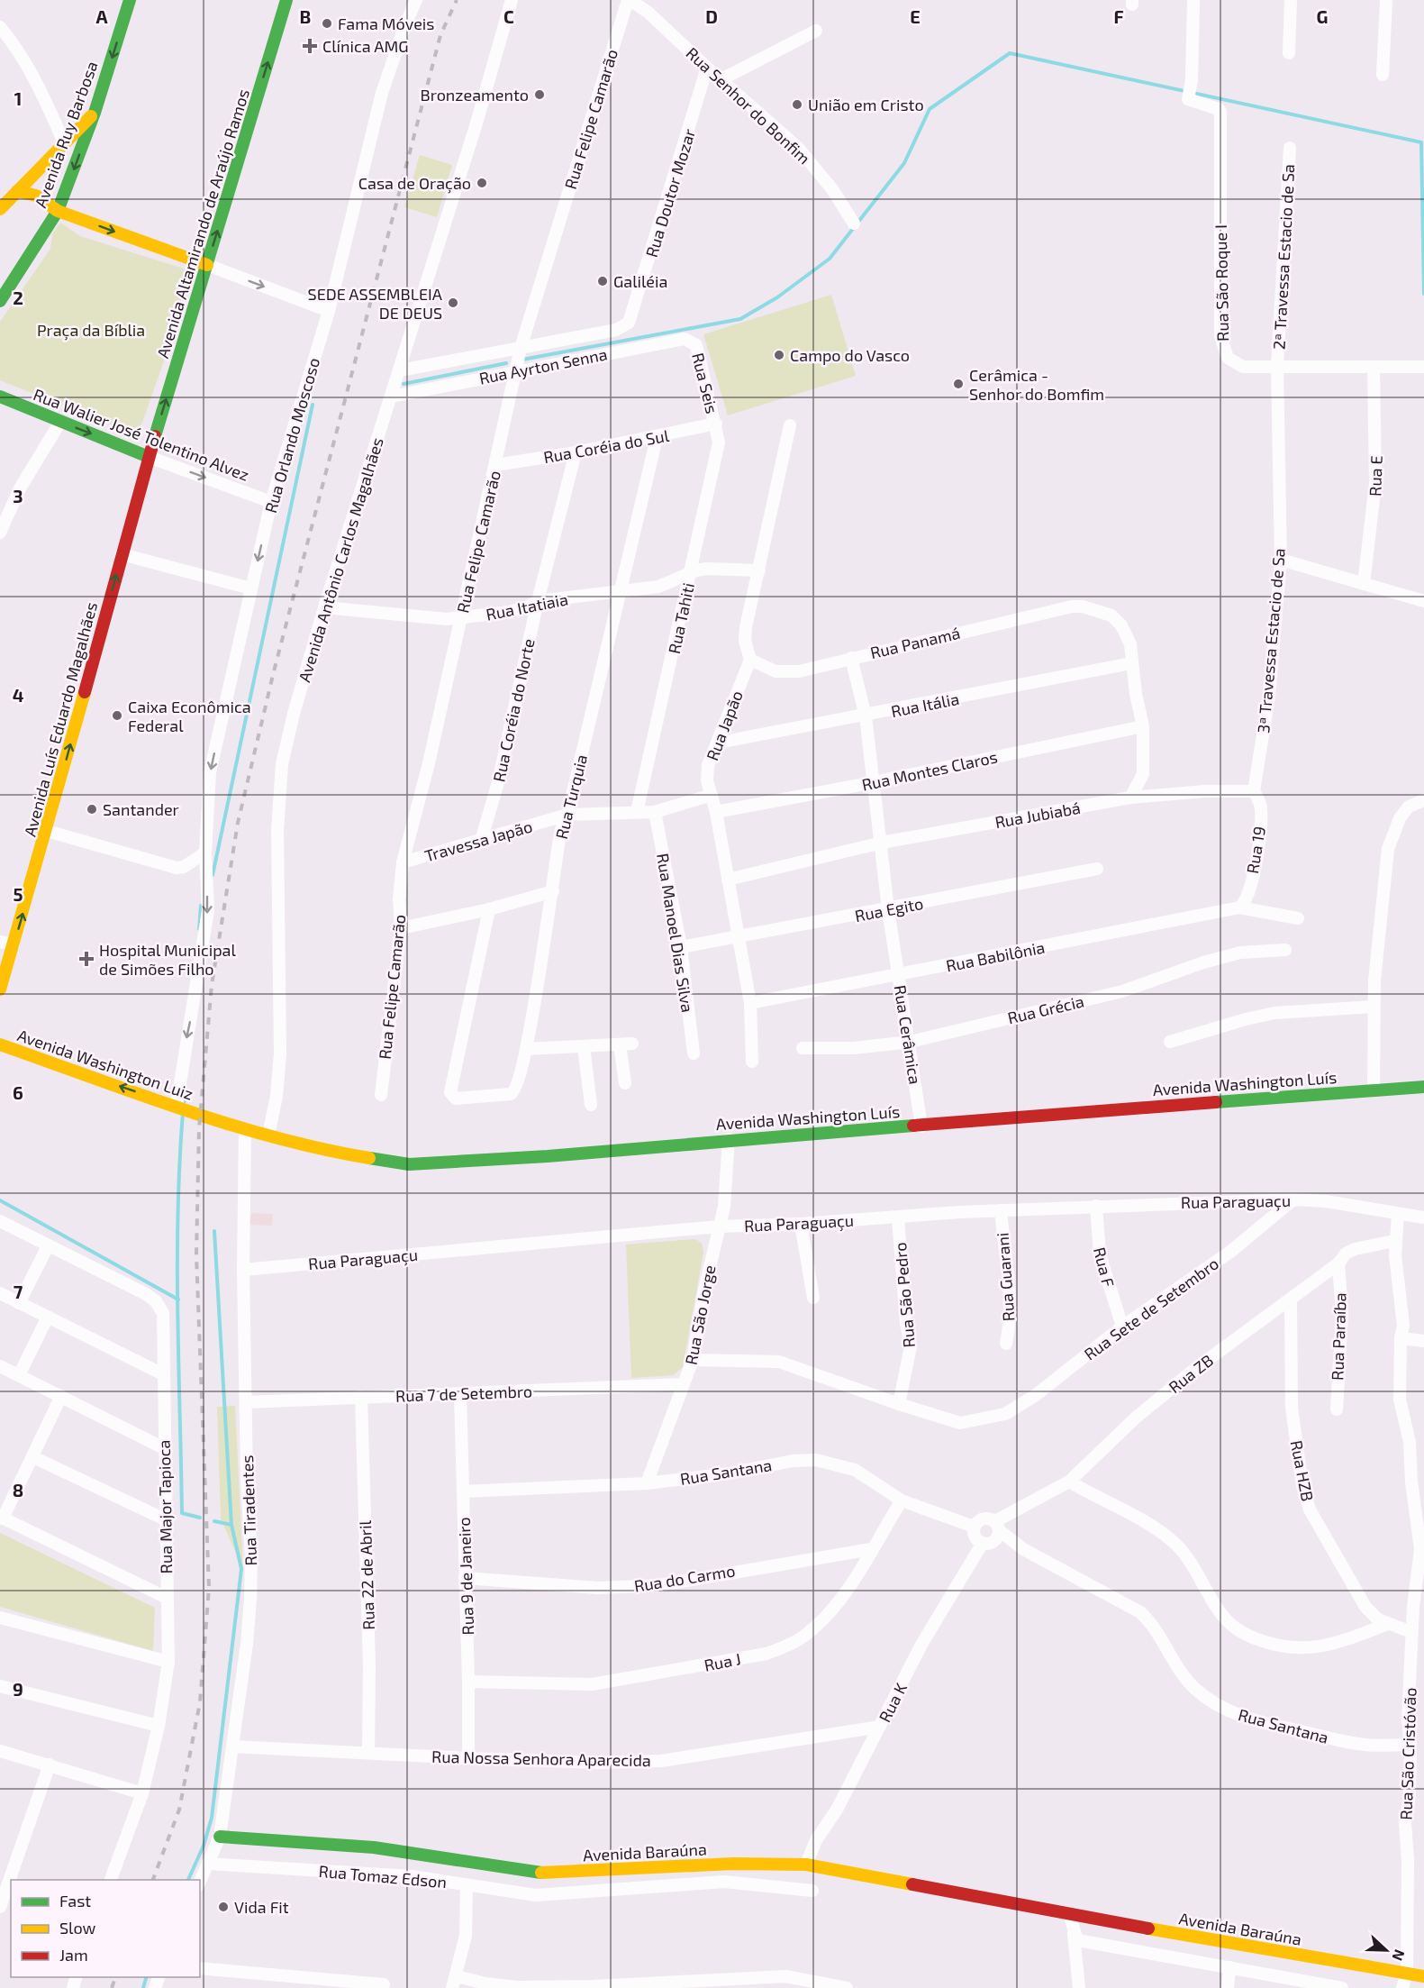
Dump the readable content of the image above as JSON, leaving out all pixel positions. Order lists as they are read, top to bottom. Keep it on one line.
{"streets":{"main road":["Avenida Ruy Barbosa","Avenida Altamirando de Araújo Ramos","Rua Walier José Tolentino Alvez","Avenida Luís Eduardo Magalhães","Avenida Washington Luiz","Avenida Washington Luís","Avenida Baraúna"],"street":["Rua Senhor do Bonfim","Rua Felipe Camarão","Rua Doutor Mozar","2ª Travessa Estacio de Sa","Rua São Roque I","Rua Ayrton Senna","Rua Seis","Rua Orlando Moscoso","Rua Coréia do Sul","Rua E","Avenida Antônio Carlos Magalhães","Rua Itatiaia","Rua Tahiti","3ª Travessa Estacio de Sa","Rua Panamá","Rua Itália","Rua Coréia do Norte","Rua Japão","Rua Montes Claros","Rua Turquia","Rua Jubiabá","Travessa Japão","Rua 19","Rua Egito","Rua Manoel Dias Silva","Rua Babilônia","Rua Grécia","Rua Cerâmica","Rua Paraguaçu","Rua F","Rua Guarani","Rua São Pedro","Rua Sete de Setembro","Rua São Jorge","Rua Paraíba","Rua ZB","Rua 7 de Setembro","Rua HZB","Rua Santana","Rua Major Tapioca","Rua Tiradentes","Rua 22 de Abril","Rua 9 de Janeiro","Rua do Carmo","Rua J","Rua K","Rua São Cristóvão","Rua Nossa Senhora Aparecida","Rua Tomaz Edson"]},"crossings":[["Rua Senhor do Bonfim","Rua Felipe Camarão"],["Rua Senhor do Bonfim","Rua Doutor Mozar"],["Rua Felipe Camarão","Rua Ayrton Senna"],["Rua Felipe Camarão","Rua Coréia do Sul"],["Rua Felipe Camarão","Rua Itatiaia"],["Rua Felipe Camarão","Travessa Japão"],["Rua Doutor Mozar","Rua Ayrton Senna"],["Avenida Altamirando de Araújo Ramos","Rua Walier José Tolentino Alvez"],["Avenida Altamirando de Araújo Ramos","Avenida Luís Eduardo Magalhães"],["2ª Travessa Estacio de Sa","Rua São Roque I"],["2ª Travessa Estacio de Sa","3ª Travessa Estacio de Sa"],["Rua São Roque I","Rua E"],["Rua São Roque I","3ª Travessa Estacio de Sa"],["Rua Ayrton Senna","Rua Seis"],["Rua Ayrton Senna","Avenida Antônio Carlos Magalhães"],["Rua Seis","Rua Coréia do Sul"],["Rua Seis","Rua Tahiti"],["Rua Walier José Tolentino Alvez","Rua Orlando Moscoso"],["Rua Walier José Tolentino Alvez","Avenida Luís Eduardo Magalhães"],["Rua Orlando Moscoso","Avenida Washington Luiz"],["Rua Orlando Moscoso","Avenida Washington Luís"],["Rua Coréia do Sul","Rua Tahiti"],["Rua Coréia do Sul","Rua Coréia do Norte"],["Rua Coréia do Sul","Rua Turquia"],["Avenida Antônio Carlos Magalhães","Rua Itatiaia"],["Avenida Antônio Carlos Magalhães","Avenida Washington Luís"],["Rua Itatiaia","Rua Tahiti"],["Rua Itatiaia","Rua Coréia do Norte"],["Rua Itatiaia","Rua Turquia"],["Rua Tahiti","Travessa Japão"],["3ª Travessa Estacio de Sa","Rua 19"],["Rua Panamá","Rua Itália"],["Rua Panamá","Rua Japão"],["Rua Panamá","Rua Cerâmica"],["Rua Itália","Rua Japão"],["Rua Itália","Rua Cerâmica"],["Rua Coréia do Norte","Travessa Japão"],["Rua Japão","Rua Montes Claros"],["Rua Japão","Rua Jubiabá"],["Rua Japão","Travessa Japão"],["Rua Japão","Rua Egito"],["Rua Japão","Rua Babilônia"],["Rua Montes Claros","Rua Cerâmica"],["Rua Turquia","Travessa Japão"],["Rua Jubiabá","Rua Cerâmica"],["Travessa Japão","Rua Manoel Dias Silva"],["Rua 19","Rua Babilônia"],["Rua Egito","Rua Manoel Dias Silva"],["Rua Egito","Rua Cerâmica"],["Rua Babilônia","Rua Cerâmica"],["Rua Grécia","Rua Cerâmica"],["Rua Cerâmica","Avenida Washington Luís"],["Avenida Washington Luiz","Avenida Washington Luís"],["Avenida Washington Luís","Rua São Jorge"],["Avenida Washington Luís","Rua Tiradentes"],["Rua Paraguaçu","Rua F"],["Rua Paraguaçu","Rua Guarani"],["Rua Paraguaçu","Rua São Pedro"],["Rua Paraguaçu","Rua Sete de Setembro"],["Rua Paraguaçu","Rua São Jorge"],["Rua Paraguaçu","Rua Tiradentes"],["Rua Paraguaçu","Rua São Cristóvão"],["Rua F","Rua Sete de Setembro"],["Rua São Pedro","Rua Sete de Setembro"],["Rua São Jorge","Rua 7 de Setembro"],["Rua São Jorge","Rua Santana"],["Rua Paraíba","Rua ZB"],["Rua ZB","Rua HZB"],["Rua ZB","Rua Santana"],["Rua ZB","Rua K"],["Rua ZB","Rua São Cristóvão"],["Rua 7 de Setembro","Rua Tiradentes"],["Rua 7 de Setembro","Rua 22 de Abril"],["Rua 7 de Setembro","Rua 9 de Janeiro"],["Rua HZB","Rua São Cristóvão"],["Rua Santana","Rua 9 de Janeiro"],["Rua Santana","Rua J"],["Rua Santana","Rua K"],["Rua Santana","Rua São Cristóvão"],["Rua Tiradentes","Rua Nossa Senhora Aparecida"],["Rua Tiradentes","Avenida Baraúna"],["Rua Tiradentes","Rua Tomaz Edson"],["Rua 22 de Abril","Rua Nossa Senhora Aparecida"],["Rua 9 de Janeiro","Rua do Carmo"],["Rua 9 de Janeiro","Rua J"],["Rua 9 de Janeiro","Rua Nossa Senhora Aparecida"],["Rua do Carmo","Rua J"],["Rua K","Rua Nossa Senhora Aparecida"],["Rua K","Avenida Baraúna"],["Rua São Cristóvão","Avenida Baraúna"]],"one_way":["Avenida Altamirando de Araújo Ramos","Rua Walier José Tolentino Alvez","Rua Orlando Moscoso","Avenida Luís Eduardo Magalhães","Avenida Washington Luiz"],"parks":["Praça da Bíblia"],"places":{"other":["Fama Móveis","Bronzeamento","União em Cristo","Casa de Oração","Galiléia","SEDE ASSEMBLEIA DE DEUS","Campo do Vasco","Cerâmica - Senhor do Bomfim","Caixa Econômica Federal","Santander","Vida Fit"],"health":["Clínica AMG","Hospital Municipal de Simões Filho"]},"legend":["Fast","Slow","Jam"],"north":"right","grid":{"columns":["A","B","C","D","E","F","G"],"rows":["1","2","3","4","5","6","7","8","9"]}}
